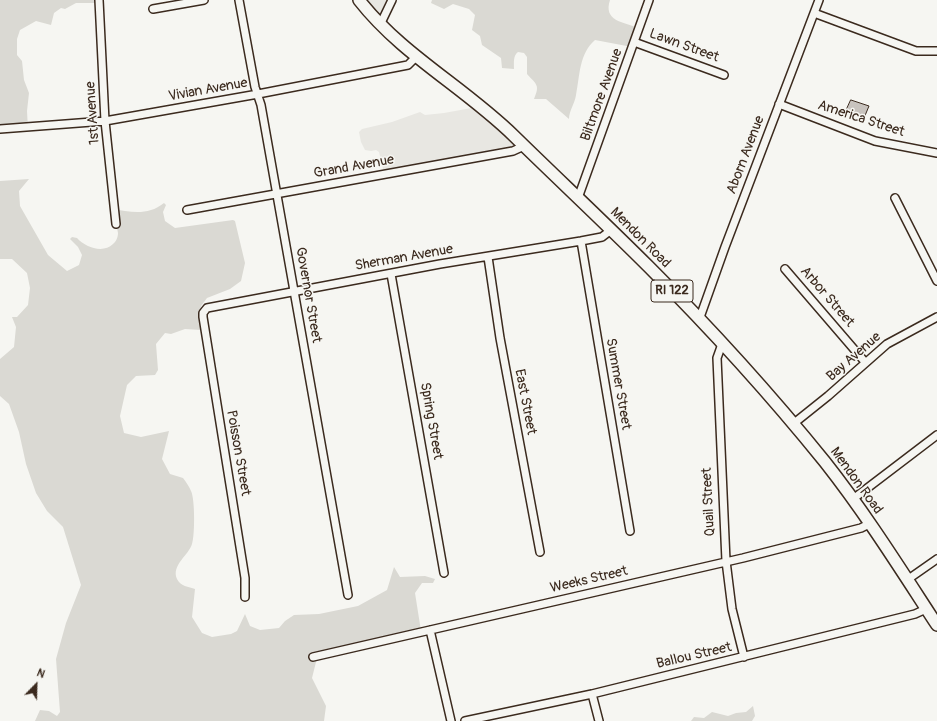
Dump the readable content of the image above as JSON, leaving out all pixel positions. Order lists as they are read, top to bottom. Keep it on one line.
{"streets":{"main road":["Mendon Road","RI 122"],"street":["Lawn Street","Vivian Avenue","Biltmore Avenue","1st Avenue","America Street","Aborn Avenue","Grand Avenue","Sherman Avenue","Governor Street","Arbor Street","Bay Avenue","Summer Street","East Street","Spring Street","Poisson Street","Quail Street","Weeks Street","Ballou Street"]},"crossings":[["Lawn Street","Biltmore Avenue"],["Vivian Avenue","1st Avenue"],["Vivian Avenue","Mendon Road"],["Vivian Avenue","Governor Street"],["Biltmore Avenue","Mendon Road"],["America Street","Aborn Avenue"],["Aborn Avenue","Mendon Road"],["Grand Avenue","Mendon Road"],["Grand Avenue","Governor Street"],["Mendon Road","Sherman Avenue"],["Mendon Road","Bay Avenue"],["Mendon Road","Quail Street"],["Mendon Road","Weeks Street"],["Mendon Road","Ballou Street"],["Sherman Avenue","Governor Street"],["Sherman Avenue","Summer Street"],["Sherman Avenue","East Street"],["Sherman Avenue","Spring Street"],["Sherman Avenue","Poisson Street"],["Arbor Street","Bay Avenue"],["Quail Street","Weeks Street"],["Quail Street","Ballou Street"]],"north":"top right"}
